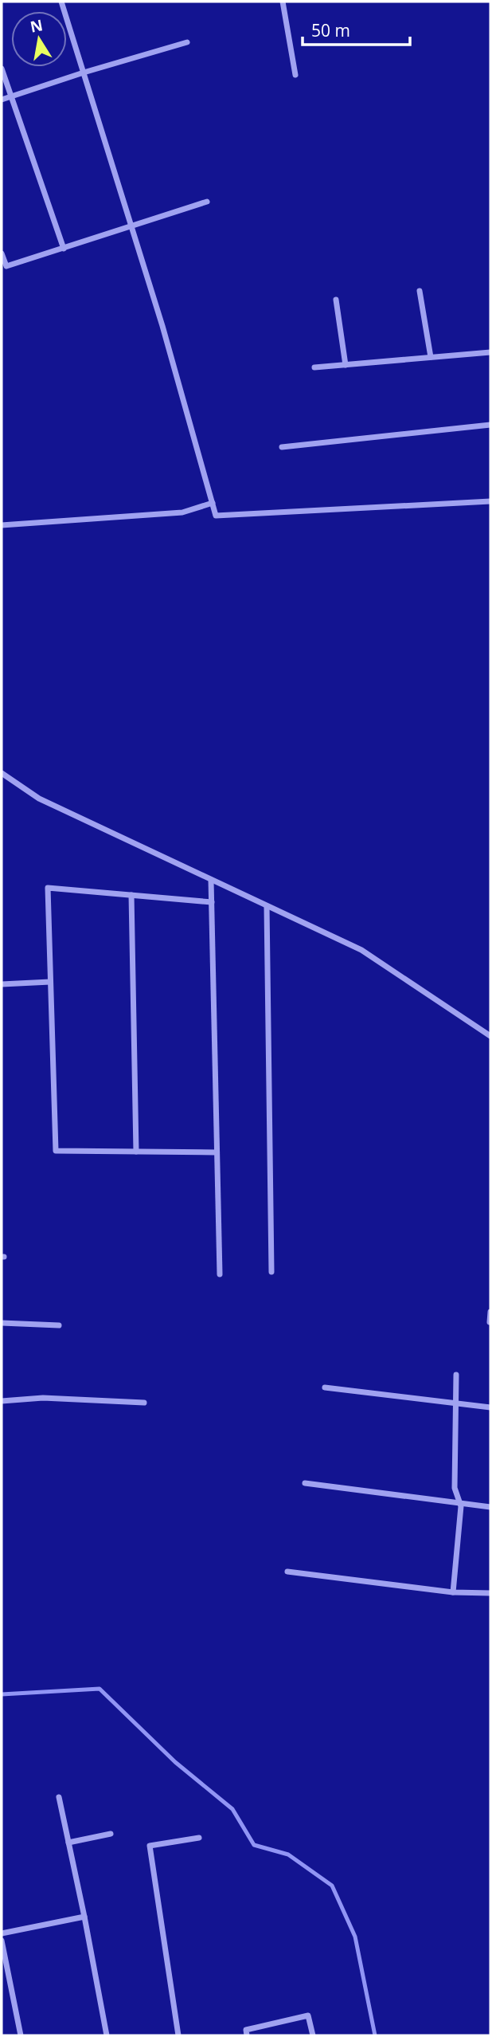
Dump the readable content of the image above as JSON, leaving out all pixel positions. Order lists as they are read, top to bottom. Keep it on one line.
{"scale_bar":"50 m","north":"top"}
